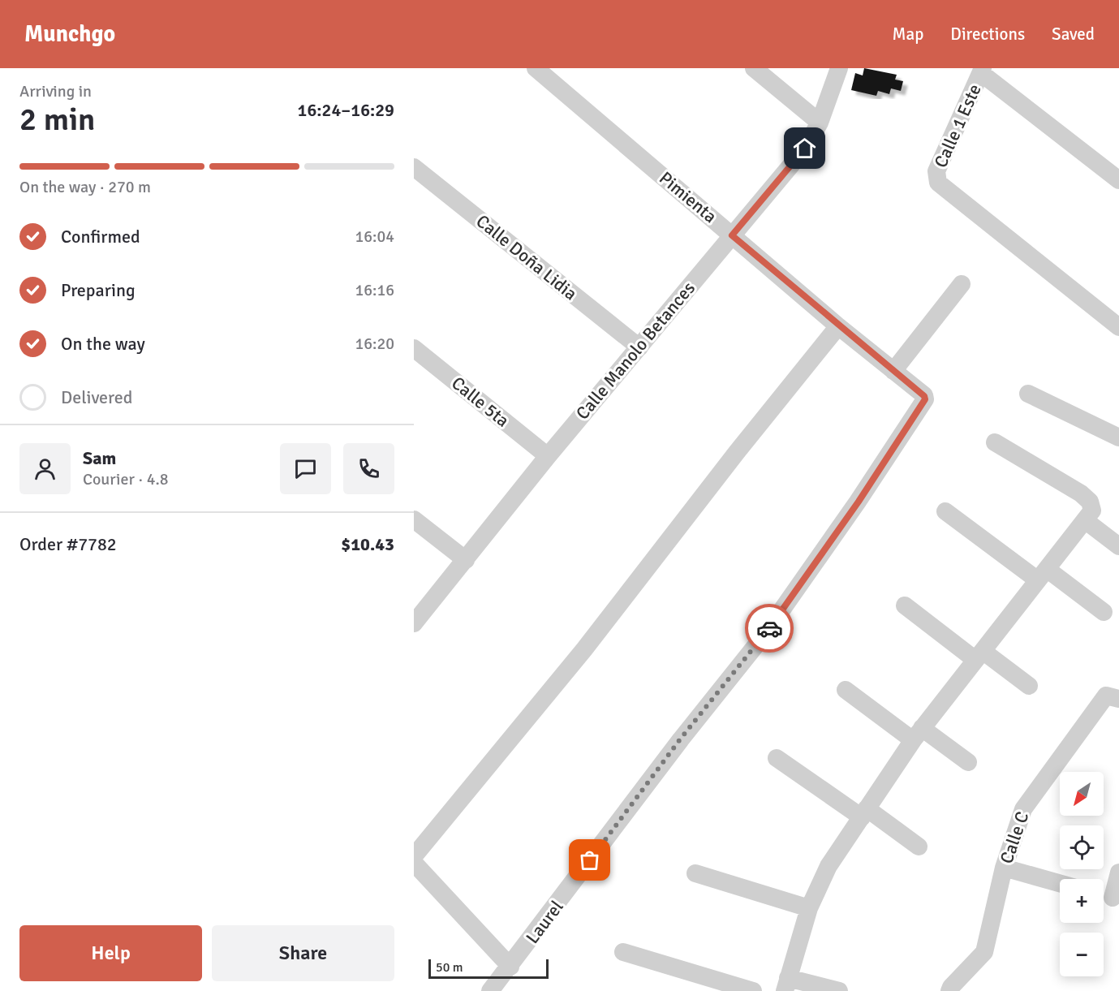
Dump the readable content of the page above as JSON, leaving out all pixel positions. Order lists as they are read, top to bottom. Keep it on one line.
{"streets":{"street":["Calle 1 Este","Pimienta","Calle Doña Lidia","Calle Manolo Betances","Calle 5ta","Calle C","Laurel"]},"crossings":[["Pimienta","Calle Manolo Betances"],["Pimienta","Laurel"],["Calle Doña Lidia","Calle Manolo Betances"],["Calle Manolo Betances","Calle 5ta"]],"scale_bar":"50 m","north":"bottom left","page":{"header":"Munchgo","nav":["Map","Directions","Saved"],"heading":["2 min","Arriving in","16:24–16:29"],"panel":["Sam","Courier · 4.8","Order #7782","$10.43"],"bar":"On the way · 270 m","list":[["Confirmed","16:04"],["Preparing","16:16"],["On the way","16:20"],"Delivered"],"map_buttons":["+","−"],"buttons":["Help","Share"],"scale":"50 m"}}
